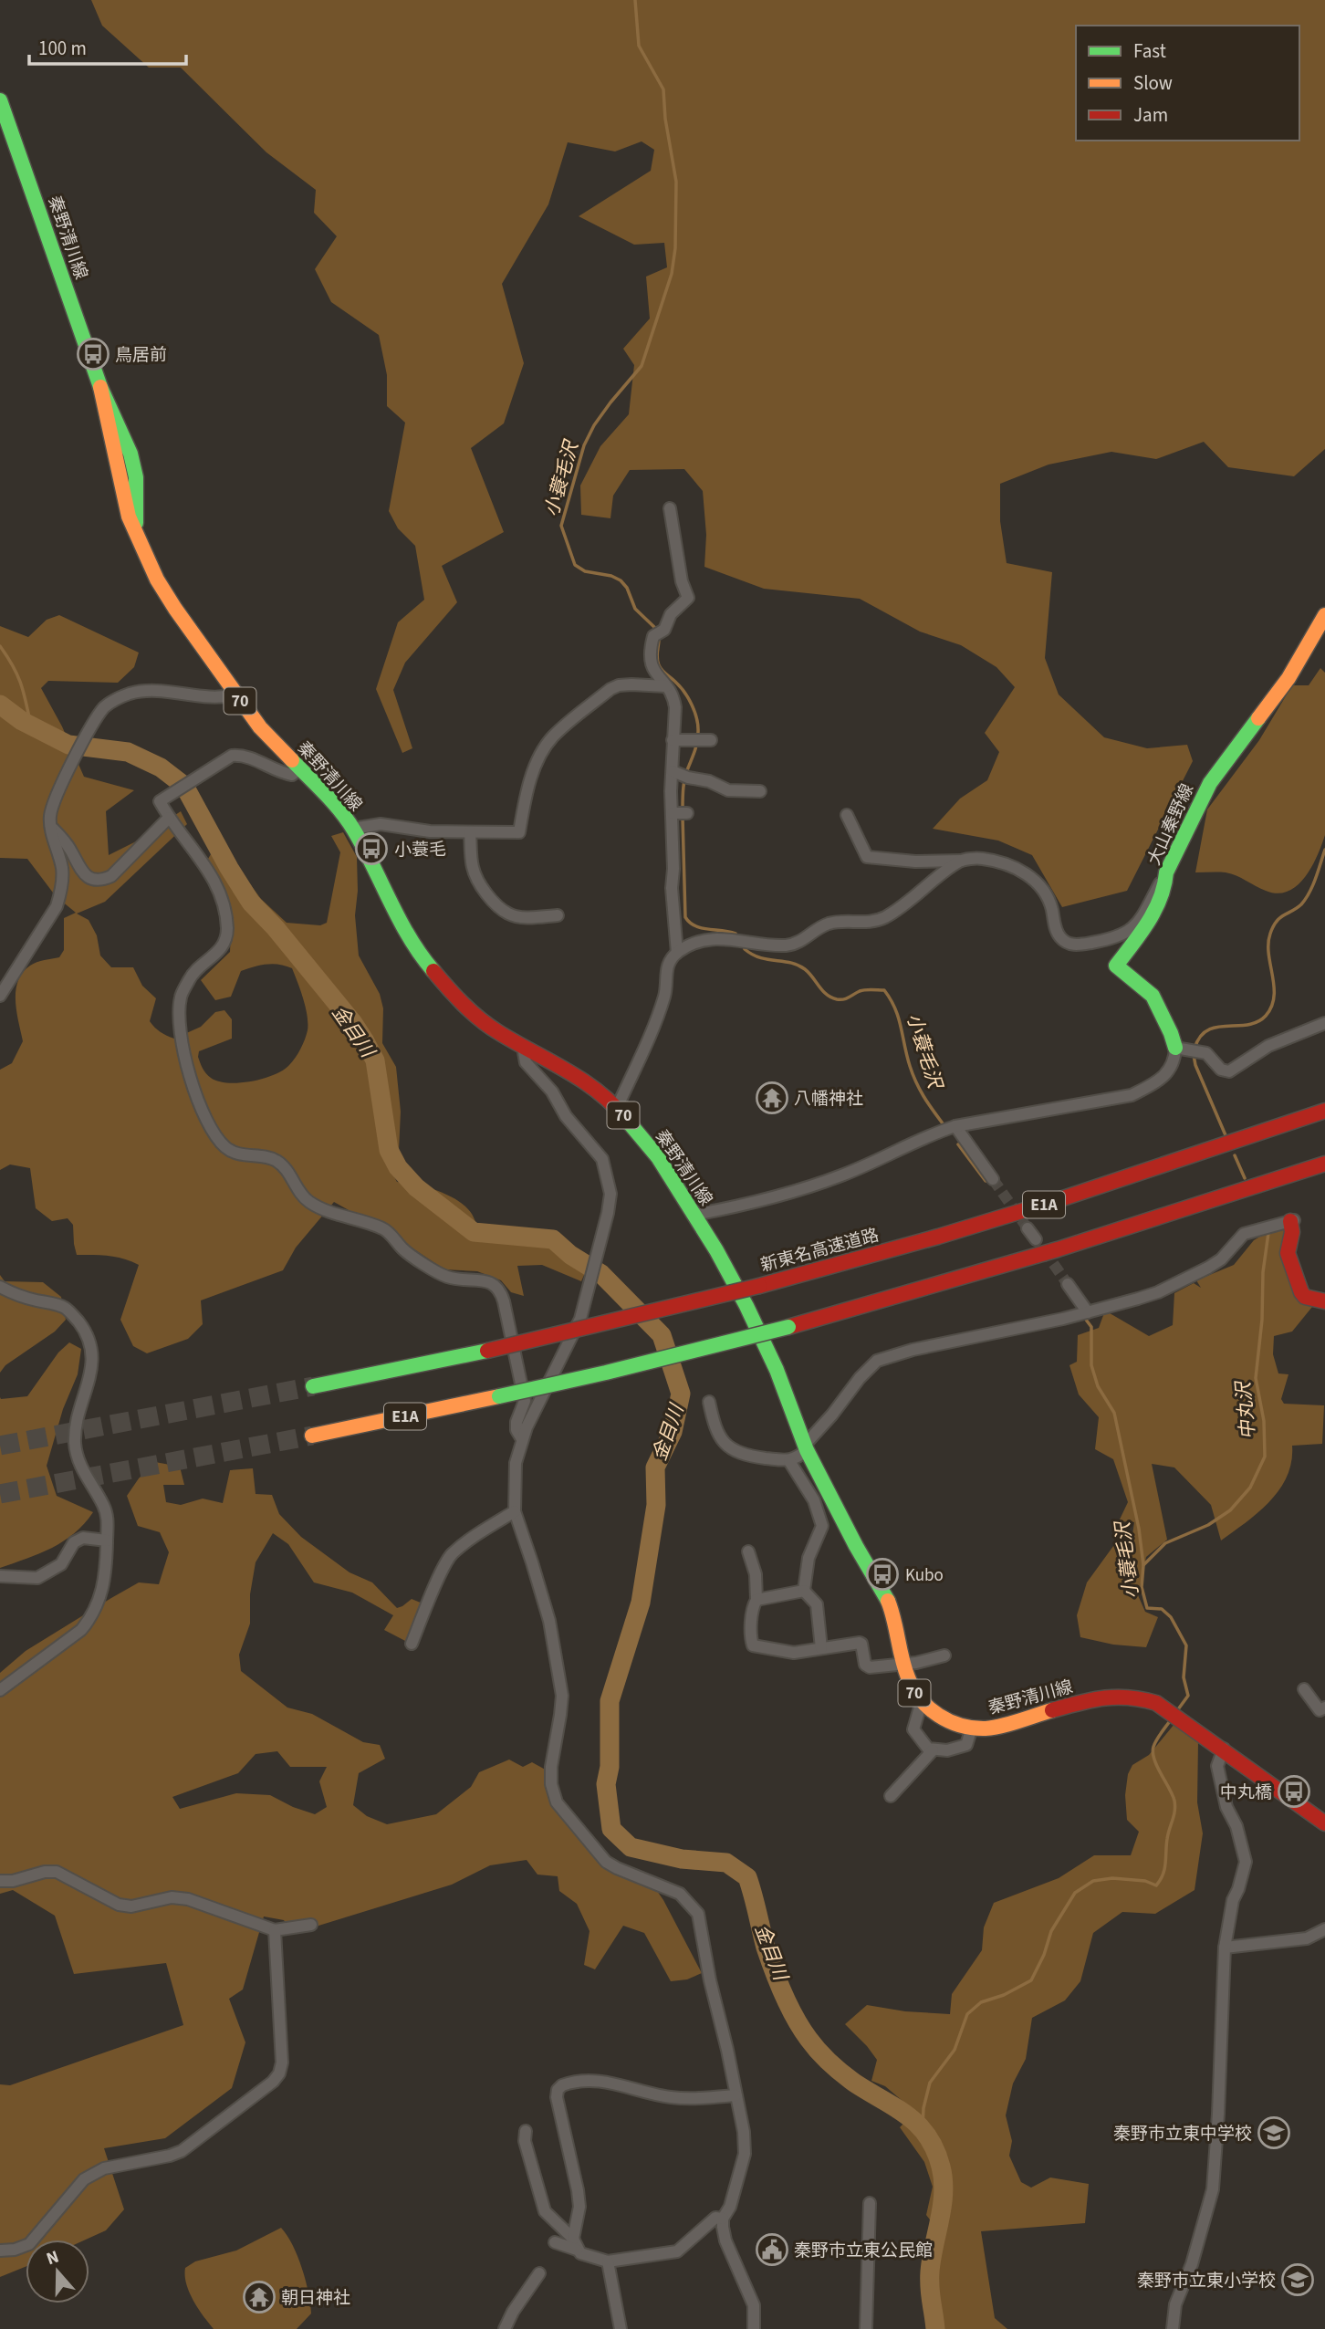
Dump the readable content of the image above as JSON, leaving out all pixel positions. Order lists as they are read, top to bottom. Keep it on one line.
{"streets":{"main road":["秦野清川線","70","大山秦野線","E1A","新東名高速道路"]},"crossings":[["秦野清川線","70"]],"water":["小蓑毛沢","金目川","中丸沢"],"places":{"bus stop":["鳥居前","小蓑毛","Kubo","中丸橋"],"temple":["八幡神社","朝日神社"],"school or university":["秦野市立東中学校","秦野市立東小学校"],"public building":["秦野市立東公民館"]},"legend":["Fast","Slow","Jam"],"scale_bar":"100 m","north":"top"}
